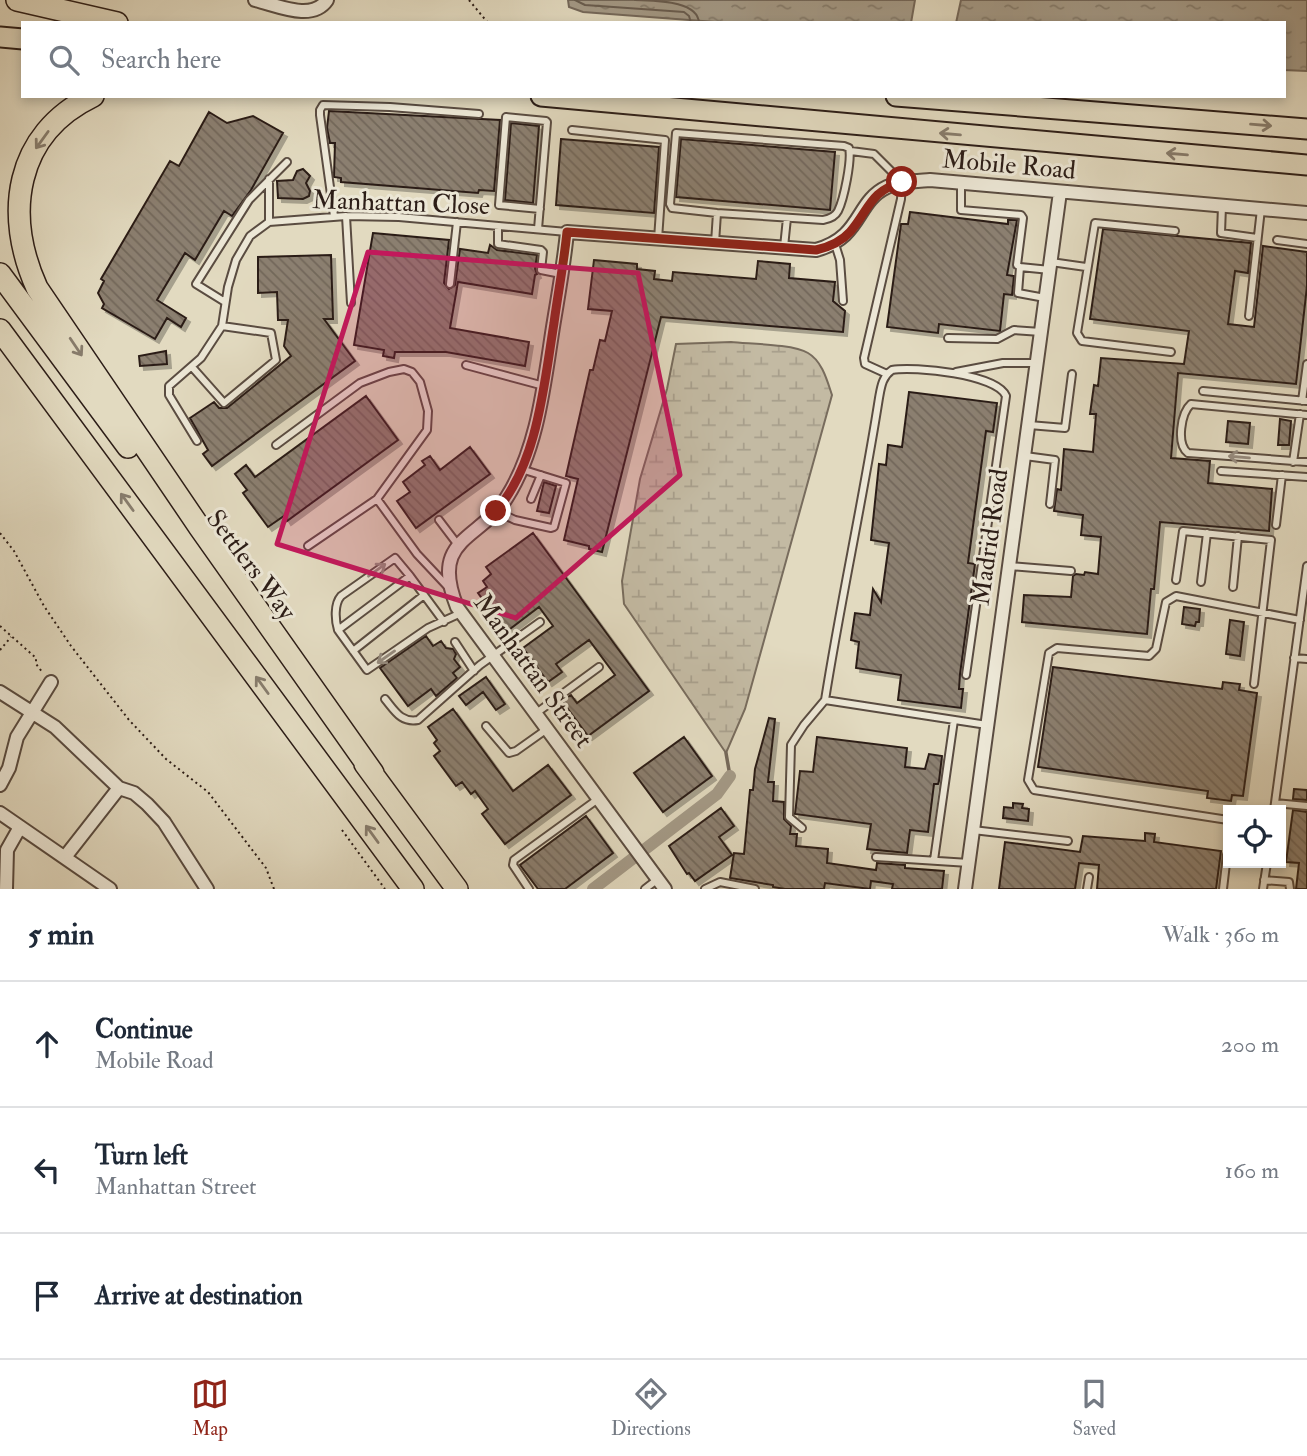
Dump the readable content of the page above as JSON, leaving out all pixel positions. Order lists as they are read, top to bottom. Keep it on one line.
{"streets":{"highway":["Settlers Way"],"street":["Mobile Road","Madrid Road","Manhattan Street"],"lane":["Manhattan Close"]},"crossings":[["Mobile Road","Madrid Road"]],"page":{"search":"Search here","heading":["5 min","Walk · 360 m"],"list":[["Continue","Mobile Road","200 m"],["Turn left","Manhattan Street","160 m"],"Arrive at destination"],"nav":["Map","Directions","Saved"]}}
